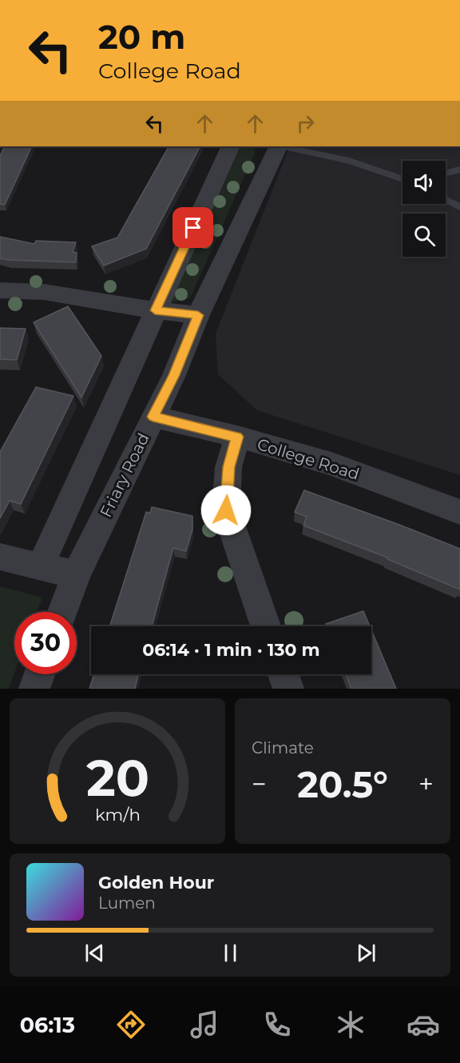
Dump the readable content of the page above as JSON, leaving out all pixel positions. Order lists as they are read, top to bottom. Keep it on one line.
{"streets":{"street":["College Road","Friary Road"]},"crossings":[["College Road","Friary Road"]],"page":{"turn":["20 m","College Road"],"limit":"30","trip":"06:14 · 1 min · 130 m","tile":"Climate","heat":["−","20.5°","+"],"song":["Golden Hour","Lumen"],"tabs":"06:13","gauge":["20","km/h"]}}
